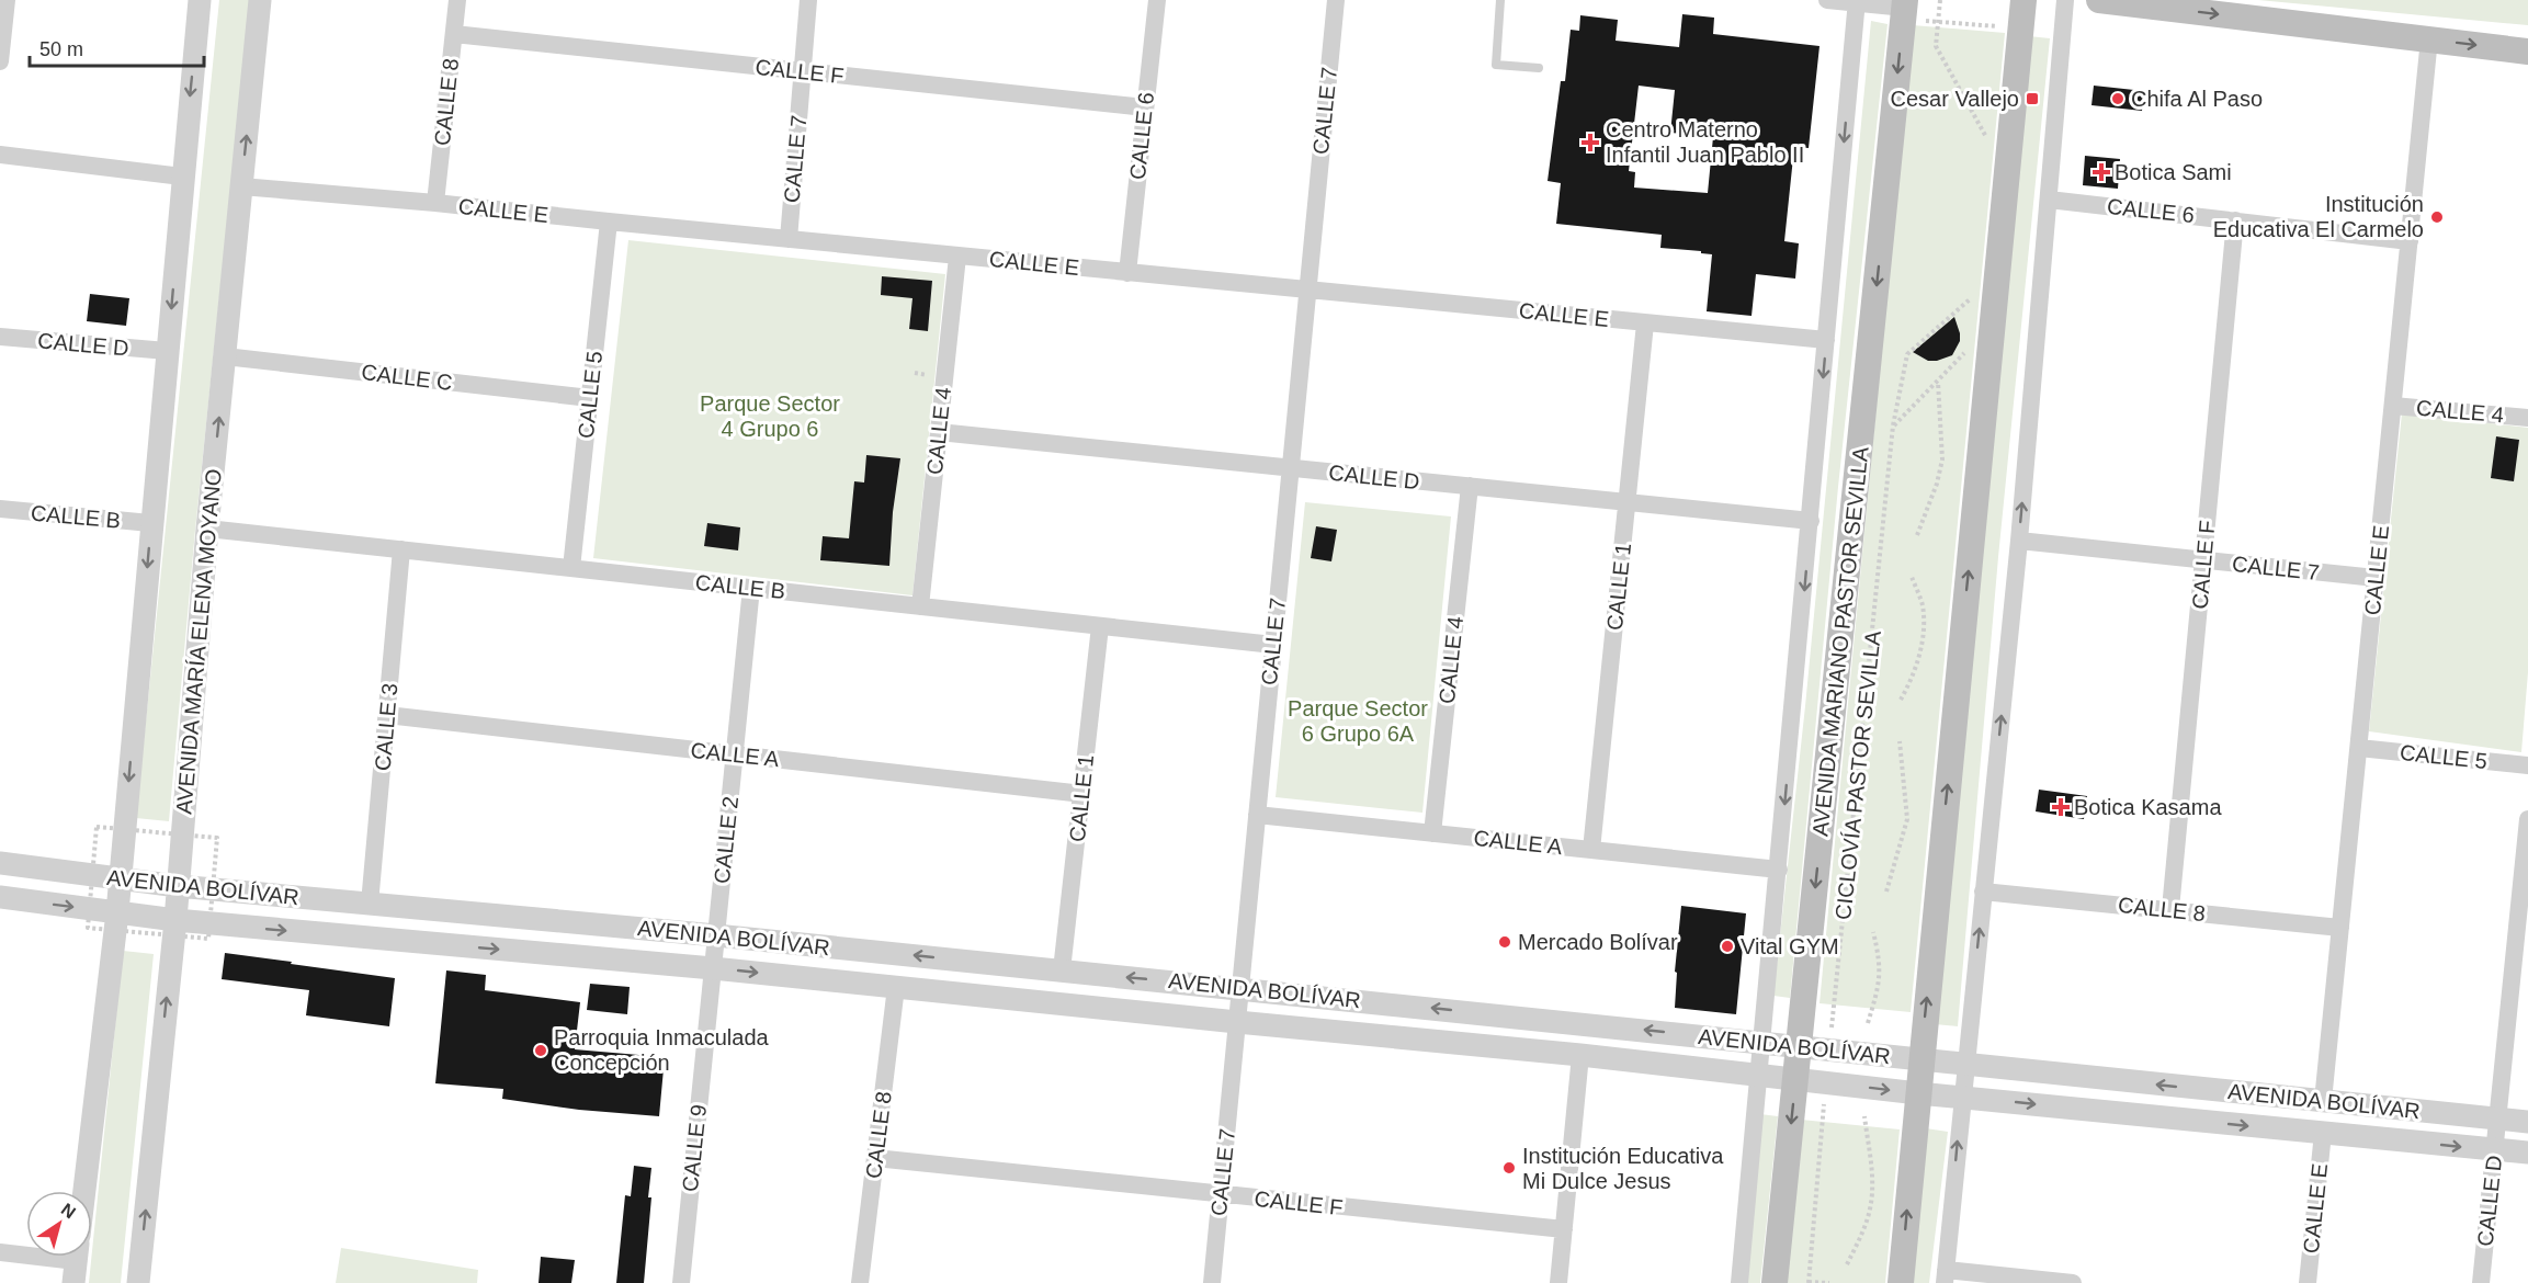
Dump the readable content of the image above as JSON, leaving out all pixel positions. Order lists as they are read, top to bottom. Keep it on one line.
{"streets":{"main road":["AVENIDA MARIANO PASTOR SEVILLA"],"street":["CALLE F","CALLE 8","CALLE 7","CALLE 6","CALLE E","CALLE D","CALLE C","CALLE 5","CALLE 4","CALLE B","CALLE 1","AVENIDA MARÍA ELENA MOYANO","CALLE 3","CALLE A","CALLE 2","AVENIDA BOLÍVAR","CALLE 9"],"path":["CICLOVÍA PASTOR SEVILLA"]},"crossings":[["CALLE F","CALLE 8"],["CALLE F","CALLE 7"],["CALLE F","CALLE 6"],["CALLE 8","CALLE E"],["CALLE 8","AVENIDA BOLÍVAR"],["CALLE 7","CALLE E"],["CALLE 7","CALLE D"],["CALLE 7","CALLE B"],["CALLE 7","CALLE A"],["CALLE 7","AVENIDA BOLÍVAR"],["CALLE 6","CALLE E"],["CALLE E","CALLE 5"],["CALLE E","CALLE 4"],["CALLE E","CALLE 1"],["CALLE E","AVENIDA MARÍA ELENA MOYANO"],["CALLE E","AVENIDA MARIANO PASTOR SEVILLA"],["CALLE E","AVENIDA BOLÍVAR"],["CALLE D","CALLE 4"],["CALLE D","CALLE 1"],["CALLE D","AVENIDA MARIANO PASTOR SEVILLA"],["CALLE D","AVENIDA BOLÍVAR"],["CALLE C","CALLE 5"],["CALLE C","AVENIDA MARÍA ELENA MOYANO"],["CALLE 5","CALLE B"],["CALLE 4","CALLE B"],["CALLE 4","CALLE A"],["CALLE B","CALLE 1"],["CALLE B","AVENIDA MARÍA ELENA MOYANO"],["CALLE B","CALLE 3"],["CALLE B","CALLE 2"],["CALLE 1","CALLE A"],["CALLE 1","AVENIDA BOLÍVAR"],["AVENIDA MARÍA ELENA MOYANO","AVENIDA BOLÍVAR"],["AVENIDA MARIANO PASTOR SEVILLA","CALLE A"],["AVENIDA MARIANO PASTOR SEVILLA","AVENIDA BOLÍVAR"],["CALLE 3","CALLE A"],["CALLE 3","AVENIDA BOLÍVAR"],["CALLE A","CALLE 2"],["CICLOVÍA PASTOR SEVILLA","AVENIDA BOLÍVAR"],["CALLE 2","AVENIDA BOLÍVAR"],["CALLE 2","CALLE 9"],["AVENIDA BOLÍVAR","CALLE 9"]],"parks":["Parque Sector 4 Grupo 6","Parque Sector 6 Grupo 6A"],"places":{"transit":["Cesar Vallejo"],"other":["Chifa Al Paso","Institución Educativa El Carmelo","Mercado Bolívar","Vital GYM","Parroquia Inmaculada Concepción","Institución Educativa Mi Dulce Jesus"],"health":["Centro Materno Infantil Juan Pablo II","Botica Sami","Botica Kasama"]},"scale_bar":"50 m","north":"top right"}
